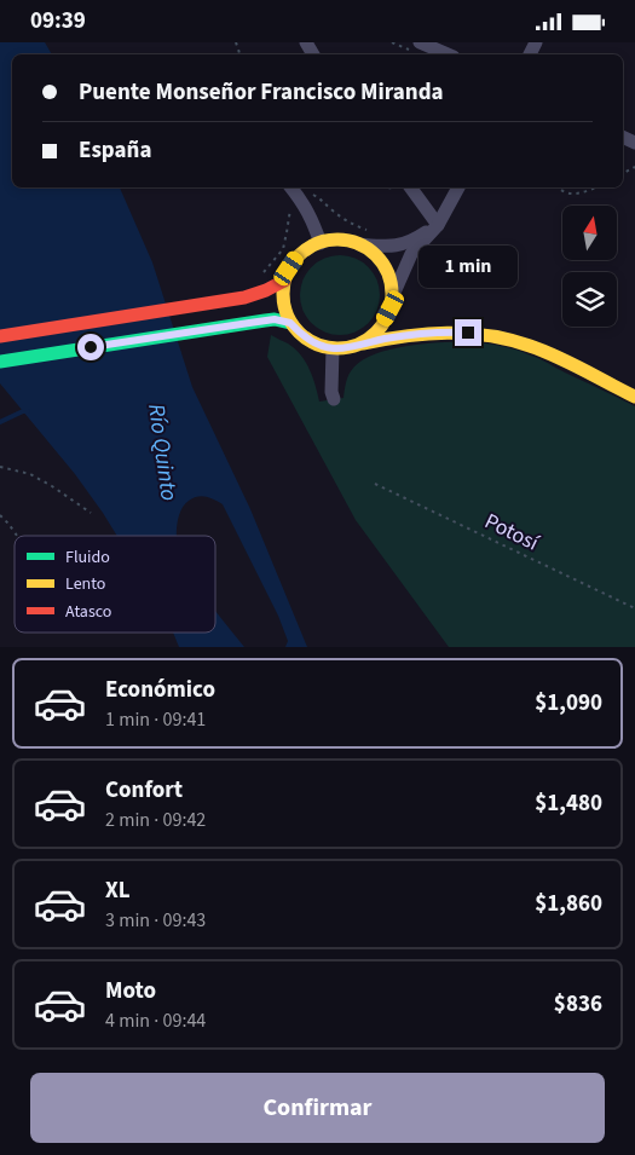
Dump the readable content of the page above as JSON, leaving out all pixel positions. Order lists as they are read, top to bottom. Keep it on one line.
{"streets":{"path":["Potosí"]},"water":["Río Quinto"],"legend":["Fluido","Lento","Atasco"],"north":"top","page":{"status":"09:39","banner":["Puente Monseñor Francisco Miranda","España"],"bubble":"1 min","list":[{"name":"Económico","note":"1 min · 09:41","value":"$1,090"},{"name":"Confort","note":"2 min · 09:42","value":"$1,480"},{"name":"XL","note":"3 min · 09:43","value":"$1,860"},{"name":"Moto","note":"4 min · 09:44","value":"$836"}],"buttons":"Confirmar"}}
